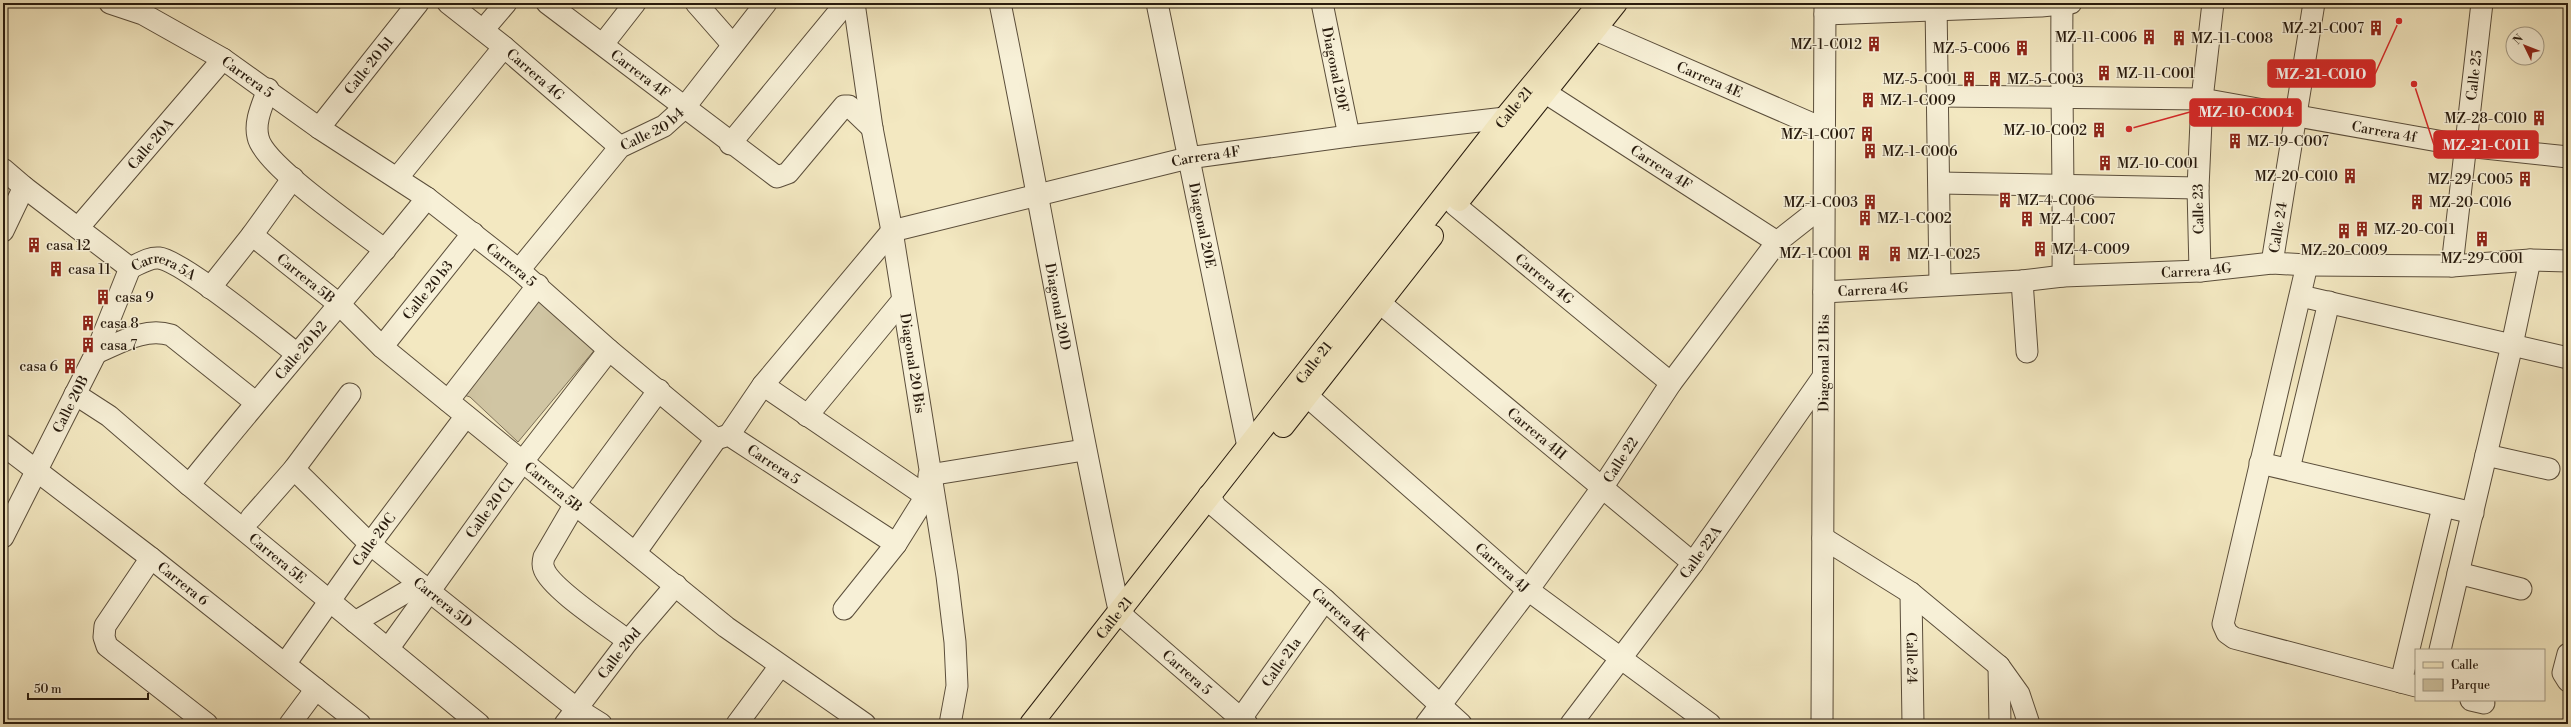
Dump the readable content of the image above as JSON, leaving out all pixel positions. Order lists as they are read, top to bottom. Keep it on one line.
{"streets":{"main road":["Calle 21"],"street":["Calle 20 b1","Diagonal 20F","Carrera 4F","Carrera 4G","Calle 25","Carrera 5","Carrera 4E","Calle 20 b4","Carrera 4f","Calle 20A","Calle 23","Diagonal 20E","Calle 24","Carrera 5A","Carrera 5B","Calle 20 b3","Diagonal 20D","Calle 20 b2","Diagonal 20 Bis","Diagonal 21 Bis","Calle 20B","Carrera 4H","Calle 22","Calle 20 C1","Calle 20C","Calle 22A","Carrera 5E","Carrera 4J","Carrera 6","Carrera 5D","Carrera 4K","Calle 20d","Calle 21a"]},"crossings":[["Calle 20 b1","Carrera 5"],["Diagonal 20F","Carrera 4F"],["Carrera 4F","Calle 21"],["Carrera 4F","Calle 20 b4"],["Carrera 4F","Diagonal 20E"],["Carrera 4F","Diagonal 20D"],["Carrera 4F","Diagonal 20 Bis"],["Carrera 4F","Calle 22"],["Carrera 4G","Calle 25"],["Carrera 4G","Calle 21"],["Carrera 4G","Calle 20 b4"],["Carrera 4G","Calle 23"],["Carrera 4G","Calle 24"],["Carrera 4G","Diagonal 21 Bis"],["Carrera 4G","Calle 22"],["Calle 25","Carrera 4f"],["Carrera 5","Calle 21"],["Carrera 5","Calle 20 b4"],["Carrera 5","Calle 20A"],["Carrera 5","Calle 20 b3"],["Carrera 5","Diagonal 20D"],["Carrera 5","Calle 20 b2"],["Carrera 5","Calle 20 C1"],["Carrera 5","Calle 21a"],["Carrera 4E","Calle 21"],["Carrera 4E","Diagonal 21 Bis"],["Calle 21","Diagonal 20E"],["Calle 21","Diagonal 20D"],["Calle 21","Carrera 4H"],["Calle 21","Carrera 4J"],["Calle 21","Carrera 4K"],["Carrera 4f","Calle 23"],["Carrera 4f","Calle 24"],["Calle 20A","Carrera 5A"],["Carrera 5A","Calle 20 b2"],["Carrera 5A","Calle 20B"],["Carrera 5B","Calle 20 b3"],["Carrera 5B","Calle 20 b2"],["Carrera 5B","Calle 20 C1"],["Carrera 5B","Calle 20C"],["Carrera 5B","Calle 20d"],["Calle 20 b2","Carrera 5E"],["Diagonal 21 Bis","Calle 22"],["Diagonal 21 Bis","Calle 22A"],["Calle 20B","Carrera 5E"],["Calle 20B","Carrera 6"],["Carrera 4H","Calle 22"],["Carrera 4H","Calle 22A"],["Calle 22","Carrera 4J"],["Calle 22","Carrera 4K"],["Calle 20 C1","Carrera 5E"],["Calle 20 C1","Carrera 5D"],["Calle 20C","Carrera 5E"],["Calle 20C","Carrera 6"],["Calle 20C","Carrera 5D"],["Calle 22A","Carrera 4J"],["Carrera 5D","Calle 20d"],["Carrera 4K","Calle 21a"]],"places":{"other":["MZ-21-C010","MZ-21-C011","MZ-10-C004"],"building":["MZ-21-C007","MZ-11-C006","MZ-11-C008","MZ-1-C012","MZ-5-C006","MZ-11-C001","MZ-5-C001","MZ-5-C003","MZ-1-C009","MZ-28-C010","MZ-10-C002","MZ-1-C007","MZ-19-C007","MZ-1-C006","MZ-10-C001","MZ-20-C010","MZ-29-C005","MZ-4-C006","MZ-1-C003","MZ-20-C016","MZ-1-C002","MZ-4-C007","MZ-20-C011","MZ-20-C009","MZ-29-C001","casa 12","MZ-4-C009","MZ-1-C001","MZ-1-C025","casa 11","casa 9","casa 8","casa 7","casa 6"]},"legend":["Calle","Parque"],"scale_bar":"50 m","north":"top left"}
